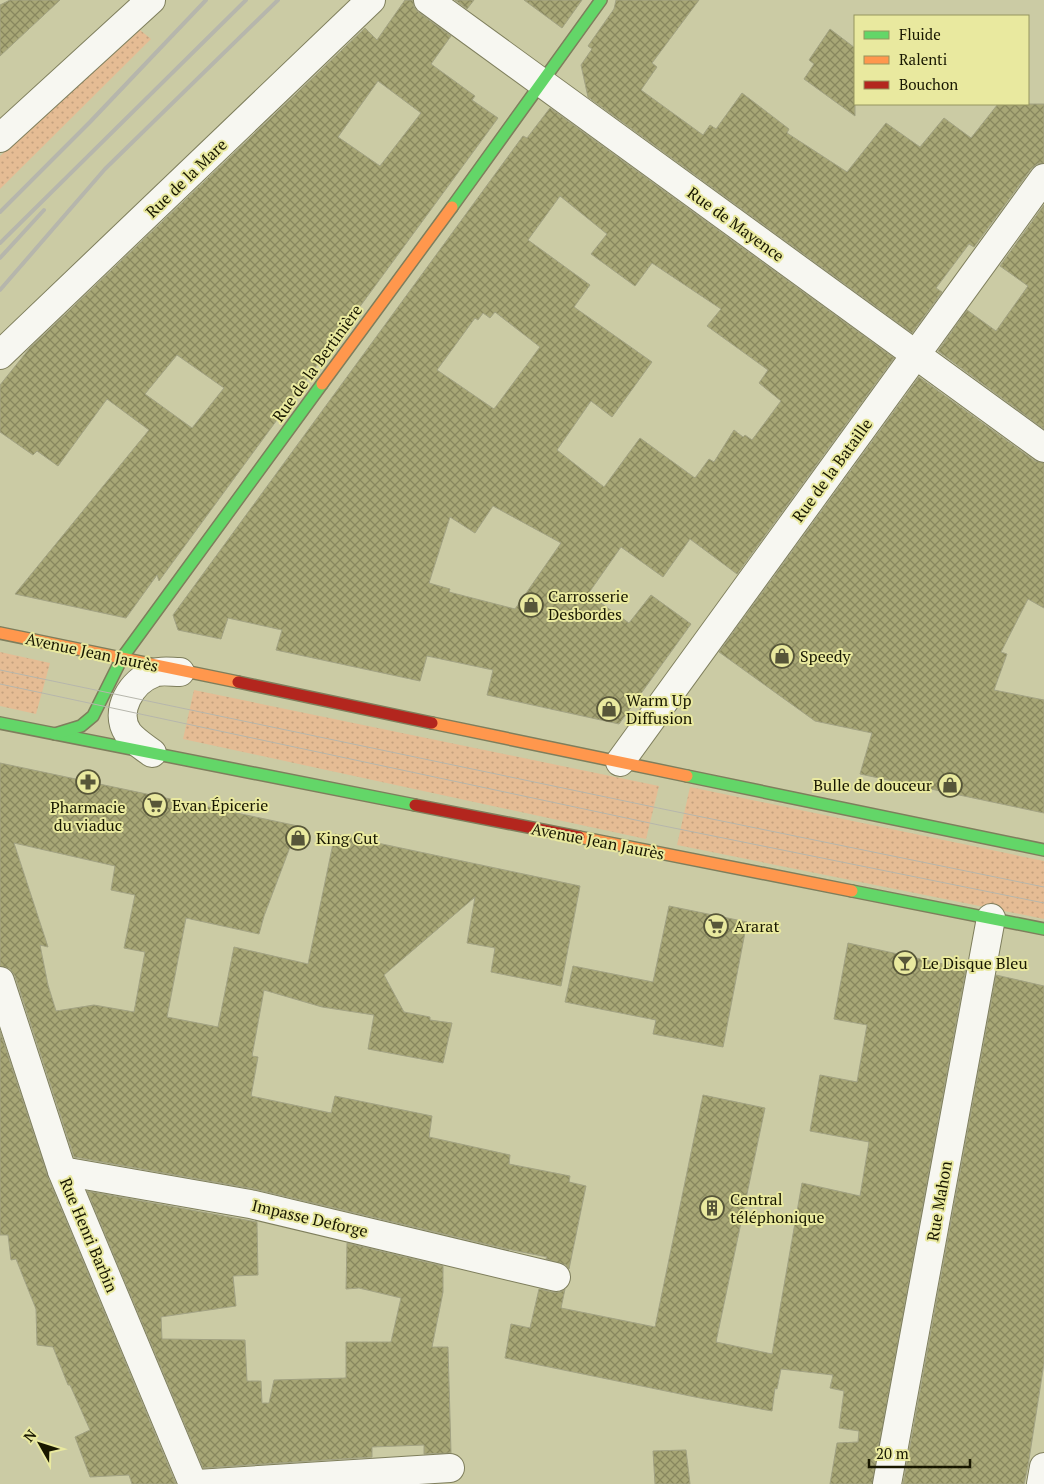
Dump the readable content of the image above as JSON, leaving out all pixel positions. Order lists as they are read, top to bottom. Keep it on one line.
{"streets":{"main road":["Rue de la Bertinière","Avenue Jean Jaurès"],"street":["Rue de la Mare","Rue de Mayence","Rue de la Bataille","Rue Mahon","Impasse Deforge","Rue Henri Barbin"]},"crossings":[["Rue de Mayence","Rue de la Bertinière"],["Rue de Mayence","Rue de la Bataille"],["Rue de la Bertinière","Avenue Jean Jaurès"],["Rue de la Bataille","Avenue Jean Jaurès"],["Avenue Jean Jaurès","Rue Mahon"],["Impasse Deforge","Rue Henri Barbin"]],"places":{"shop":["Carrosserie Desbordes","Speedy","Warm Up Diffusion","Bulle de douceur","King Cut"],"pharmacy":["Pharmacie du viaduc"],"supermarket":["Evan Épicerie","Ararat"],"bar":["Le Disque Bleu"],"building":["Central téléphonique"]},"legend":["Fluide","Ralenti","Bouchon"],"scale_bar":"20 m","north":"top left"}
